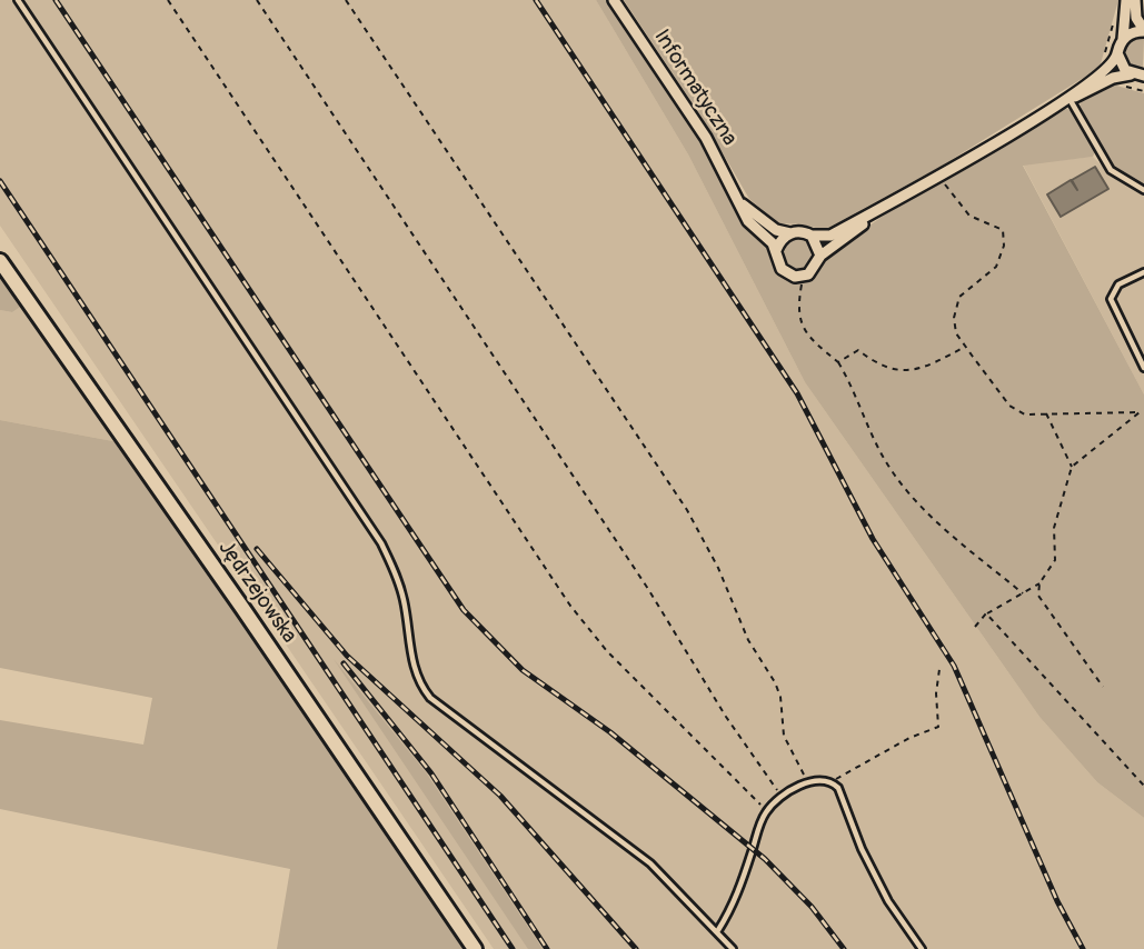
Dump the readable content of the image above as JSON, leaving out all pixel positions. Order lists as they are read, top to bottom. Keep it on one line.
{"streets":{"street":["Informatyczna","Jędrzejowska"]}}
